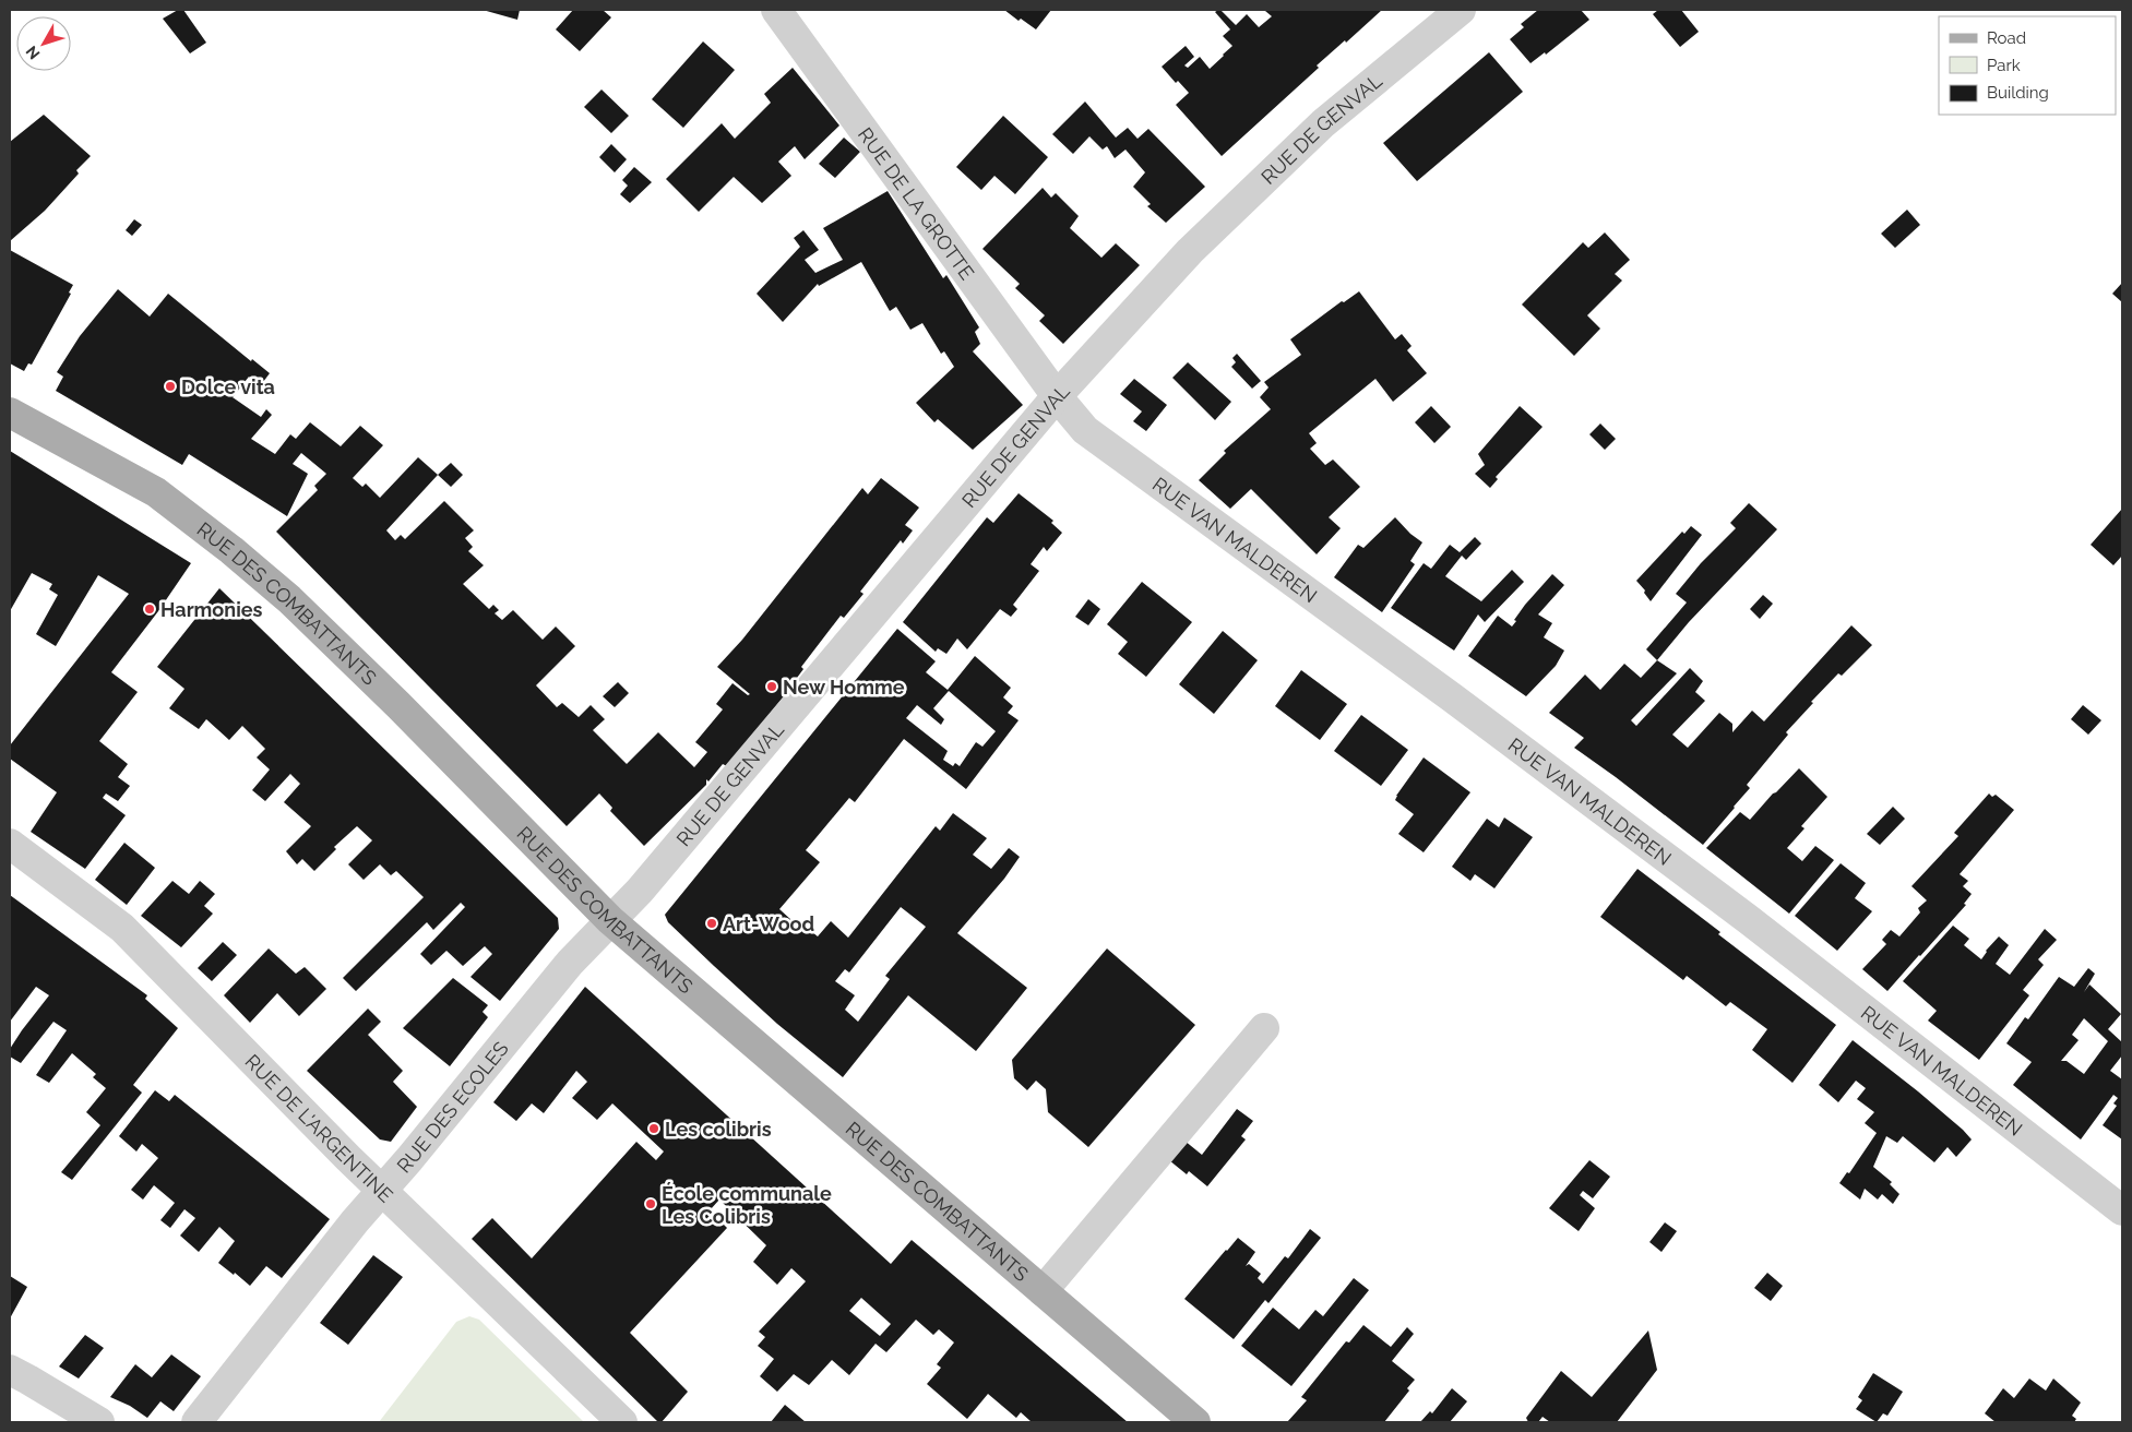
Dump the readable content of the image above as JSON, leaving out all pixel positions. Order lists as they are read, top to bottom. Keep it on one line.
{"streets":{"main road":["RUE DES COMBATTANTS"],"street":["RUE DE GENVAL","RUE DE LA GROTTE","RUE VAN MALDEREN","RUE DES ECOLES","RUE DE L'ARGENTINE"]},"crossings":[["RUE DE GENVAL","RUE DE LA GROTTE"],["RUE DE GENVAL","RUE VAN MALDEREN"],["RUE DE GENVAL","RUE DES COMBATTANTS"],["RUE DE GENVAL","RUE DES ECOLES"],["RUE DE LA GROTTE","RUE VAN MALDEREN"],["RUE DES COMBATTANTS","RUE DES ECOLES"],["RUE DES ECOLES","RUE DE L'ARGENTINE"]],"places":["Dolce vita","Harmonies","New Homme","Art-Wood","Les colibris","École communale Les Colibris"],"legend":["Road","Park","Building"],"north":"bottom left"}
